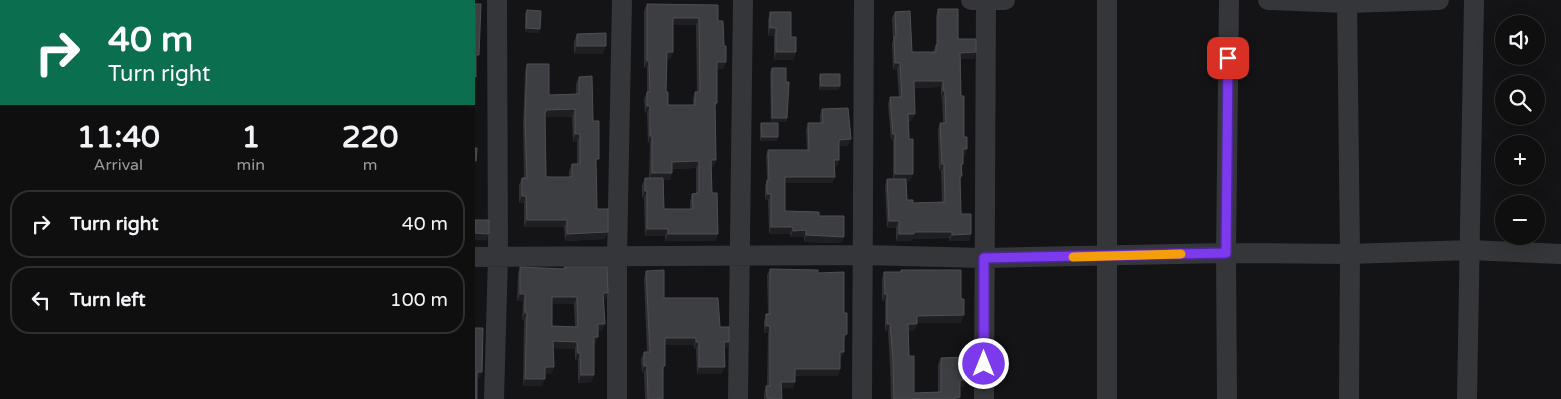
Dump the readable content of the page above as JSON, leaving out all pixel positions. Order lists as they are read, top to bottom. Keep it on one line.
{"page":{"turn":["40 m","Turn right"],"map_buttons":["+","−"],"eta":["11:40","Arrival","1","min","220","m"],"list":[{"name":"Turn right","value":"40 m"},{"name":"Turn left","value":"100 m"}]}}
